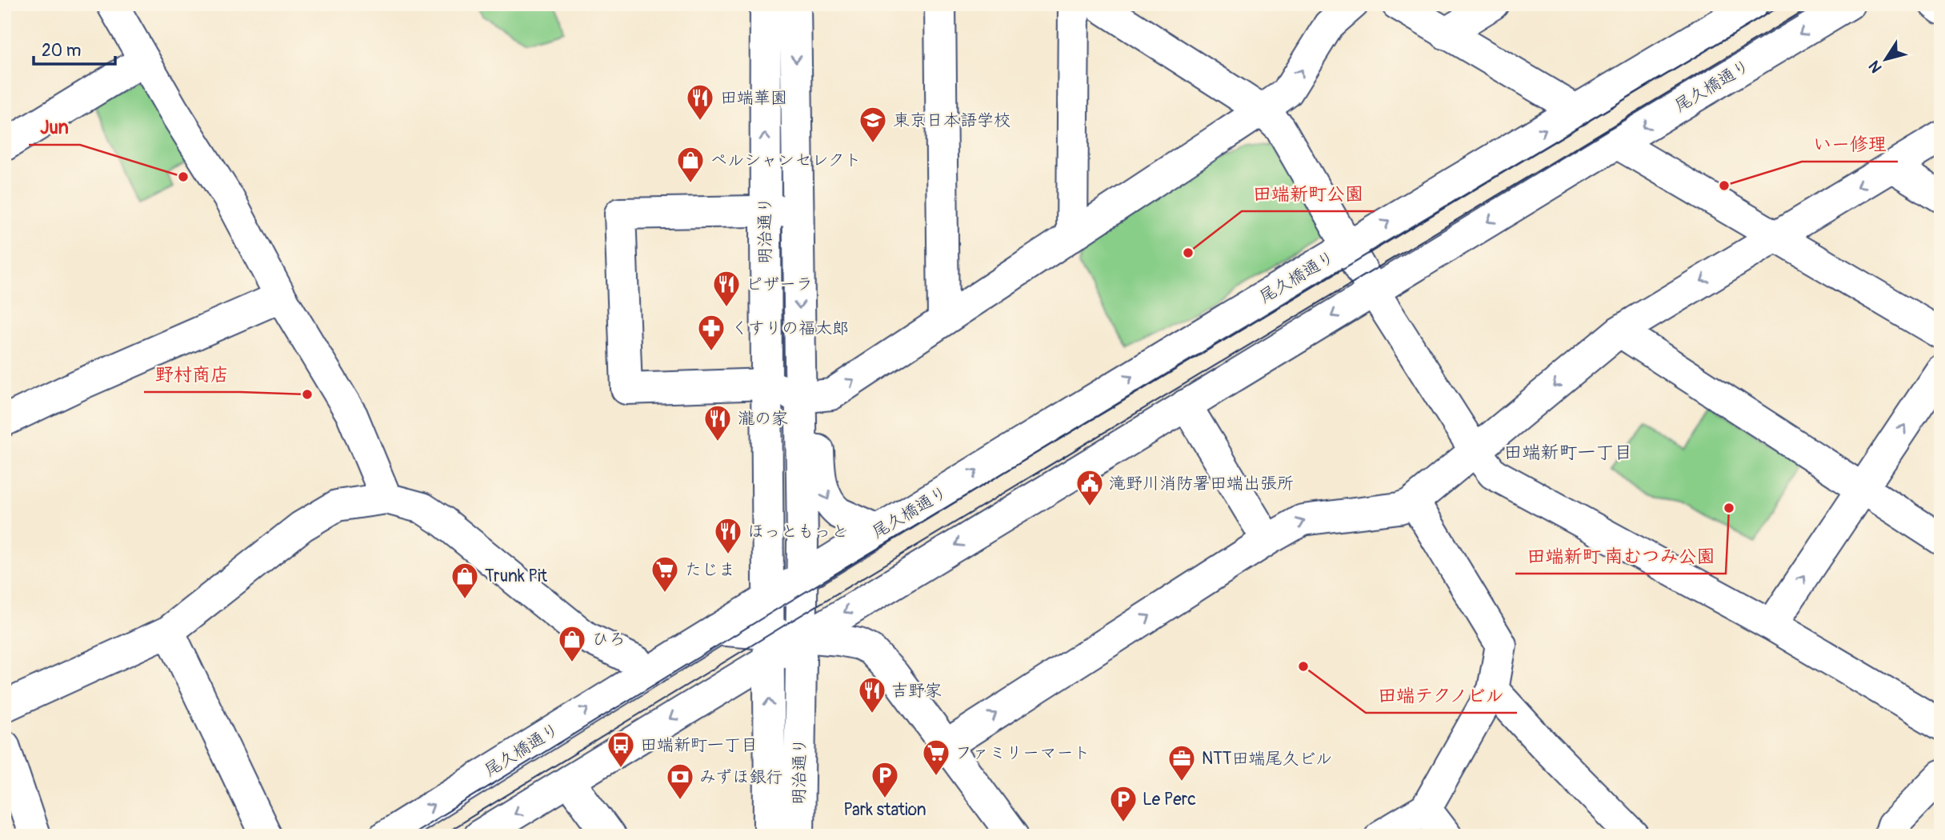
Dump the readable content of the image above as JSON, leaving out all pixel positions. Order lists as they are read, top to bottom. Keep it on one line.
{"streets":{"street":["尾久橋通り","明治通り"]},"crossings":[["尾久橋通り","明治通り"]],"districts":["田端新町一丁目"],"places":{"restaurant":["田端華園","ピザーラ","瀧の家","ほっともっと","吉野家"],"school or university":["東京日本語学校"],"other":["Jun","いー修理","田端新町公園","野村商店","田端新町 南むつみ公園","田端テクノビル"],"shop":["ペルシャンセレクト","Trunk Pit","ひろ"],"pharmacy":["くすりの福太郎"],"public building":["滝野川消防署田端出張所"],"supermarket":["たじま","ファミリーマート"],"bus stop":["田端新町一丁目"],"office":["NTT田端尾久ビル"],"parking":["Park station","Le Perc"],"bank":["みずほ銀行"]},"scale_bar":"20 m","north":"bottom left"}
